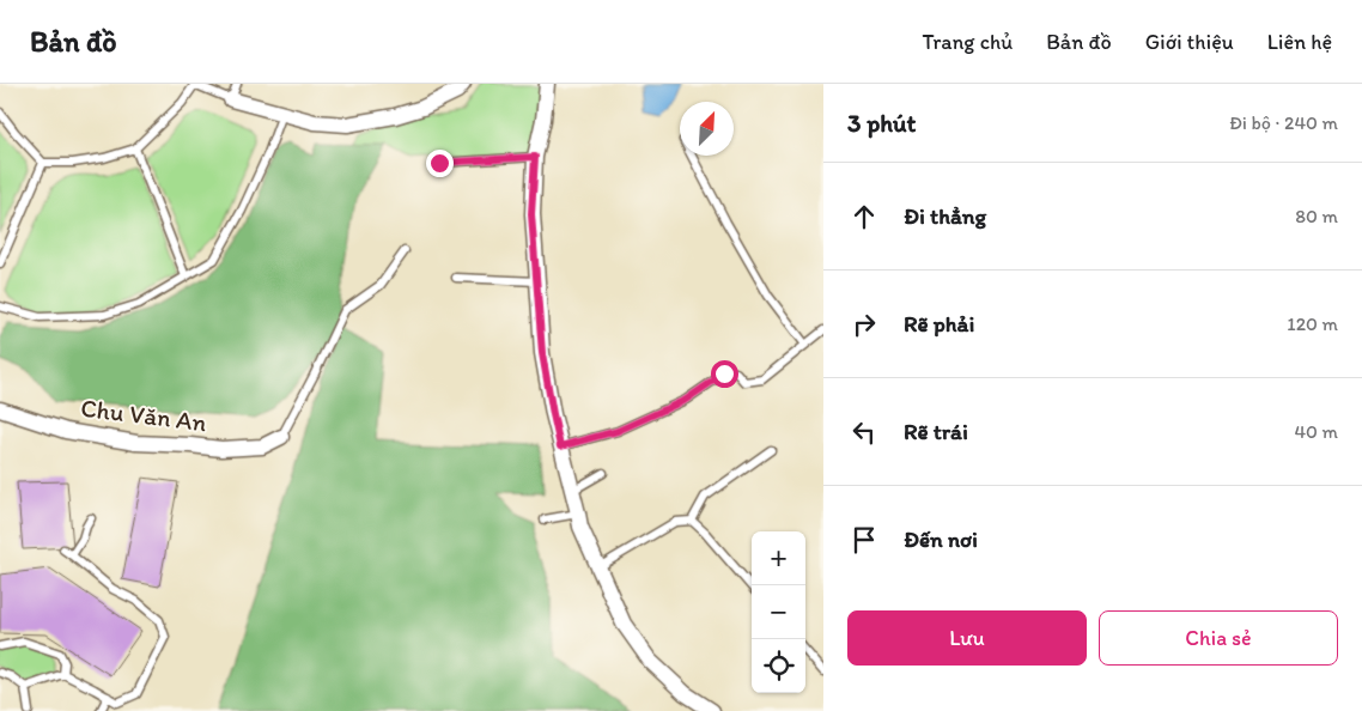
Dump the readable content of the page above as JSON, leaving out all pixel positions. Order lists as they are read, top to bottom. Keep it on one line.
{"streets":{"street":["Chu Văn An"]},"north":"top right","page":{"header":"Bản đồ","nav":["Trang chủ","Bản đồ","Giới thiệu","Liên hệ"],"heading":["3 phút","Đi bộ · 240 m"],"list":[["Đi thẳng","80 m"],["Rẽ phải","120 m"],["Rẽ trái","40 m"],"Đến nơi"],"map_buttons":["+","−"],"buttons":["Lưu","Chia sẻ"]}}
